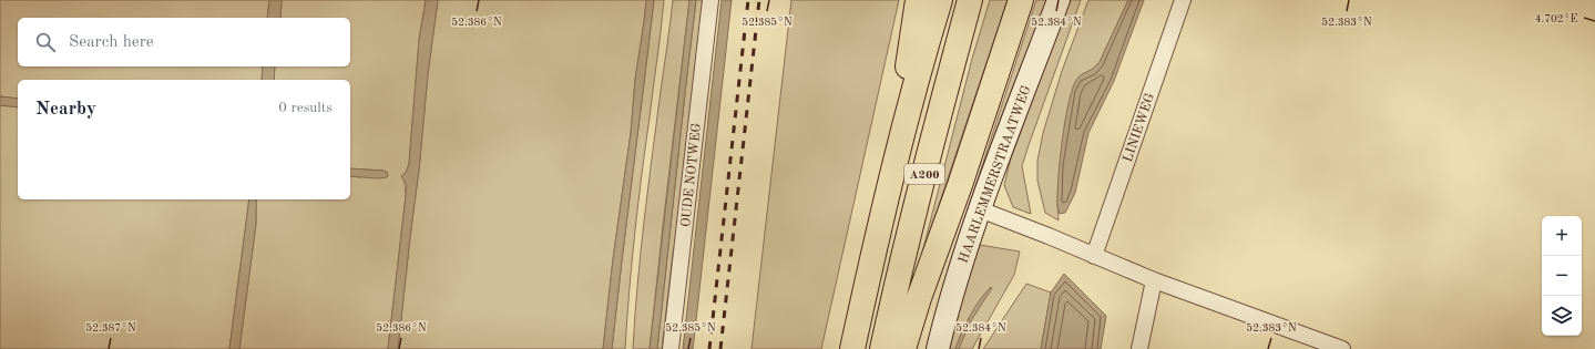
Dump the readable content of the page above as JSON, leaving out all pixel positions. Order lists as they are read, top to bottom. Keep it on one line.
{"streets":{"highway":["A200"],"main road":["HAARLEMMERSTRAATWEG"],"street":["LINIEWEG","OUDE NOTWEG"]},"page":{"search":"Search here","heading":["Nearby","0 results"],"map_buttons":["+","−"]},"coordinates":["4.702°E","52.386°N","52.385°N","52.384°N","52.383°N","52.387°N"]}
